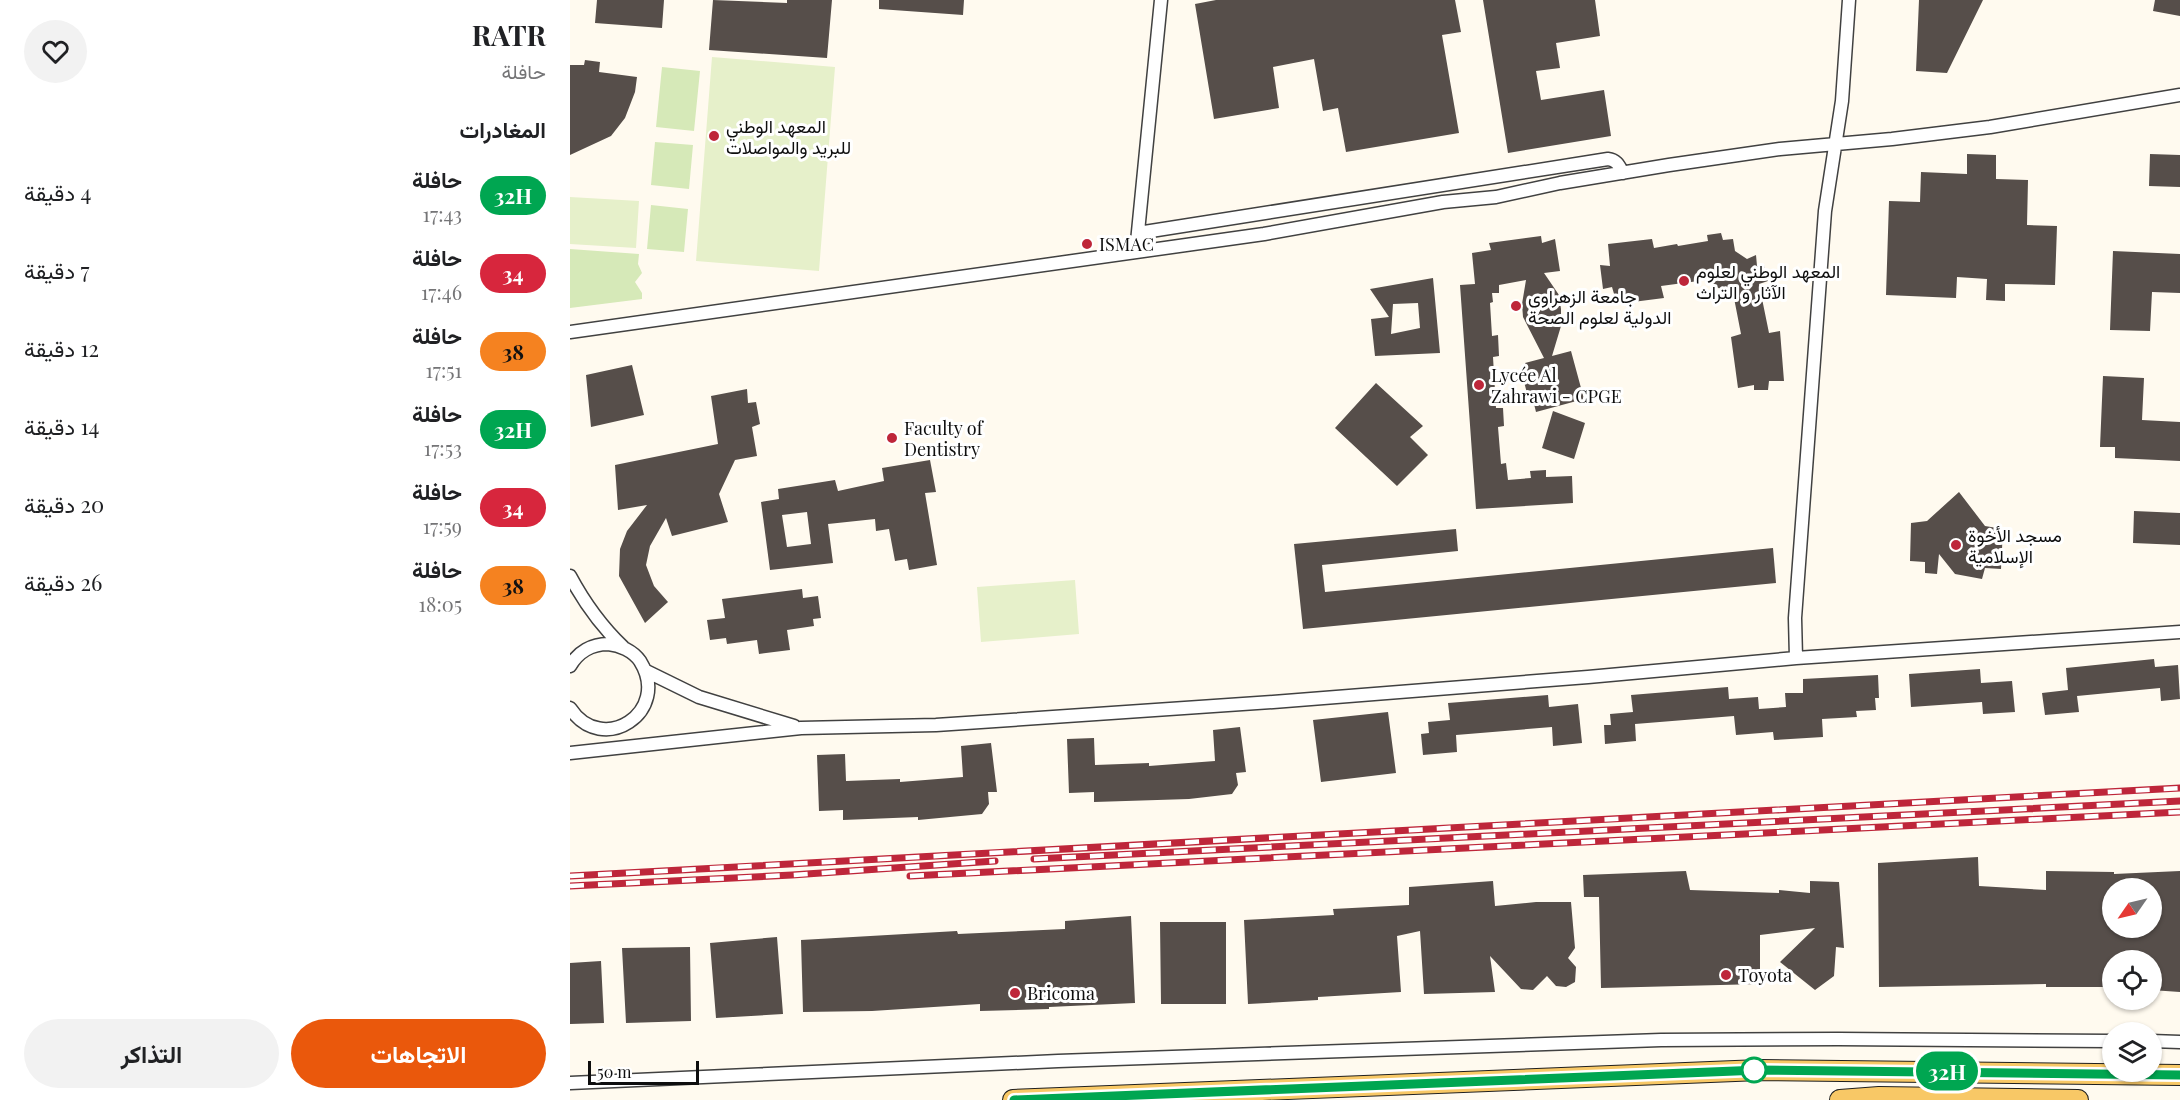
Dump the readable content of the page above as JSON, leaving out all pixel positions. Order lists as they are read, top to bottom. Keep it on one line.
{"places":["المعهد الوطني للبريد والمواصلات","ISMAC","المعهد الوطني لعلوم الآثار و التراث","جامعة الزهراوي الدولية لعلوم الصحة","Lycée Al Zahrawi - CPGE","Faculty of Dentistry","مسجد الأخوة الإسلامية","Toyota","Bricoma"],"lines":["bus line 32H"],"scale_bar":"50 m","north":"bottom left","page":{"on_map":"32H","heading":[["RATR","حافلة"],"المغادرات"],"list":[{"mark":"32H","name":"حافلة","note":"17:43","value":"4 دقيقة"},{"mark":"34","name":"حافلة","note":"17:46","value":"7 دقيقة"},{"mark":"38","name":"حافلة","note":"17:51","value":"12 دقيقة"},{"mark":"32H","name":"حافلة","note":"17:53","value":"14 دقيقة"},{"mark":"34","name":"حافلة","note":"17:59","value":"20 دقيقة"},{"mark":"38","name":"حافلة","note":"18:05","value":"26 دقيقة"}],"buttons":["الاتجاهات","التذاكر"],"scale":"50 m"}}
